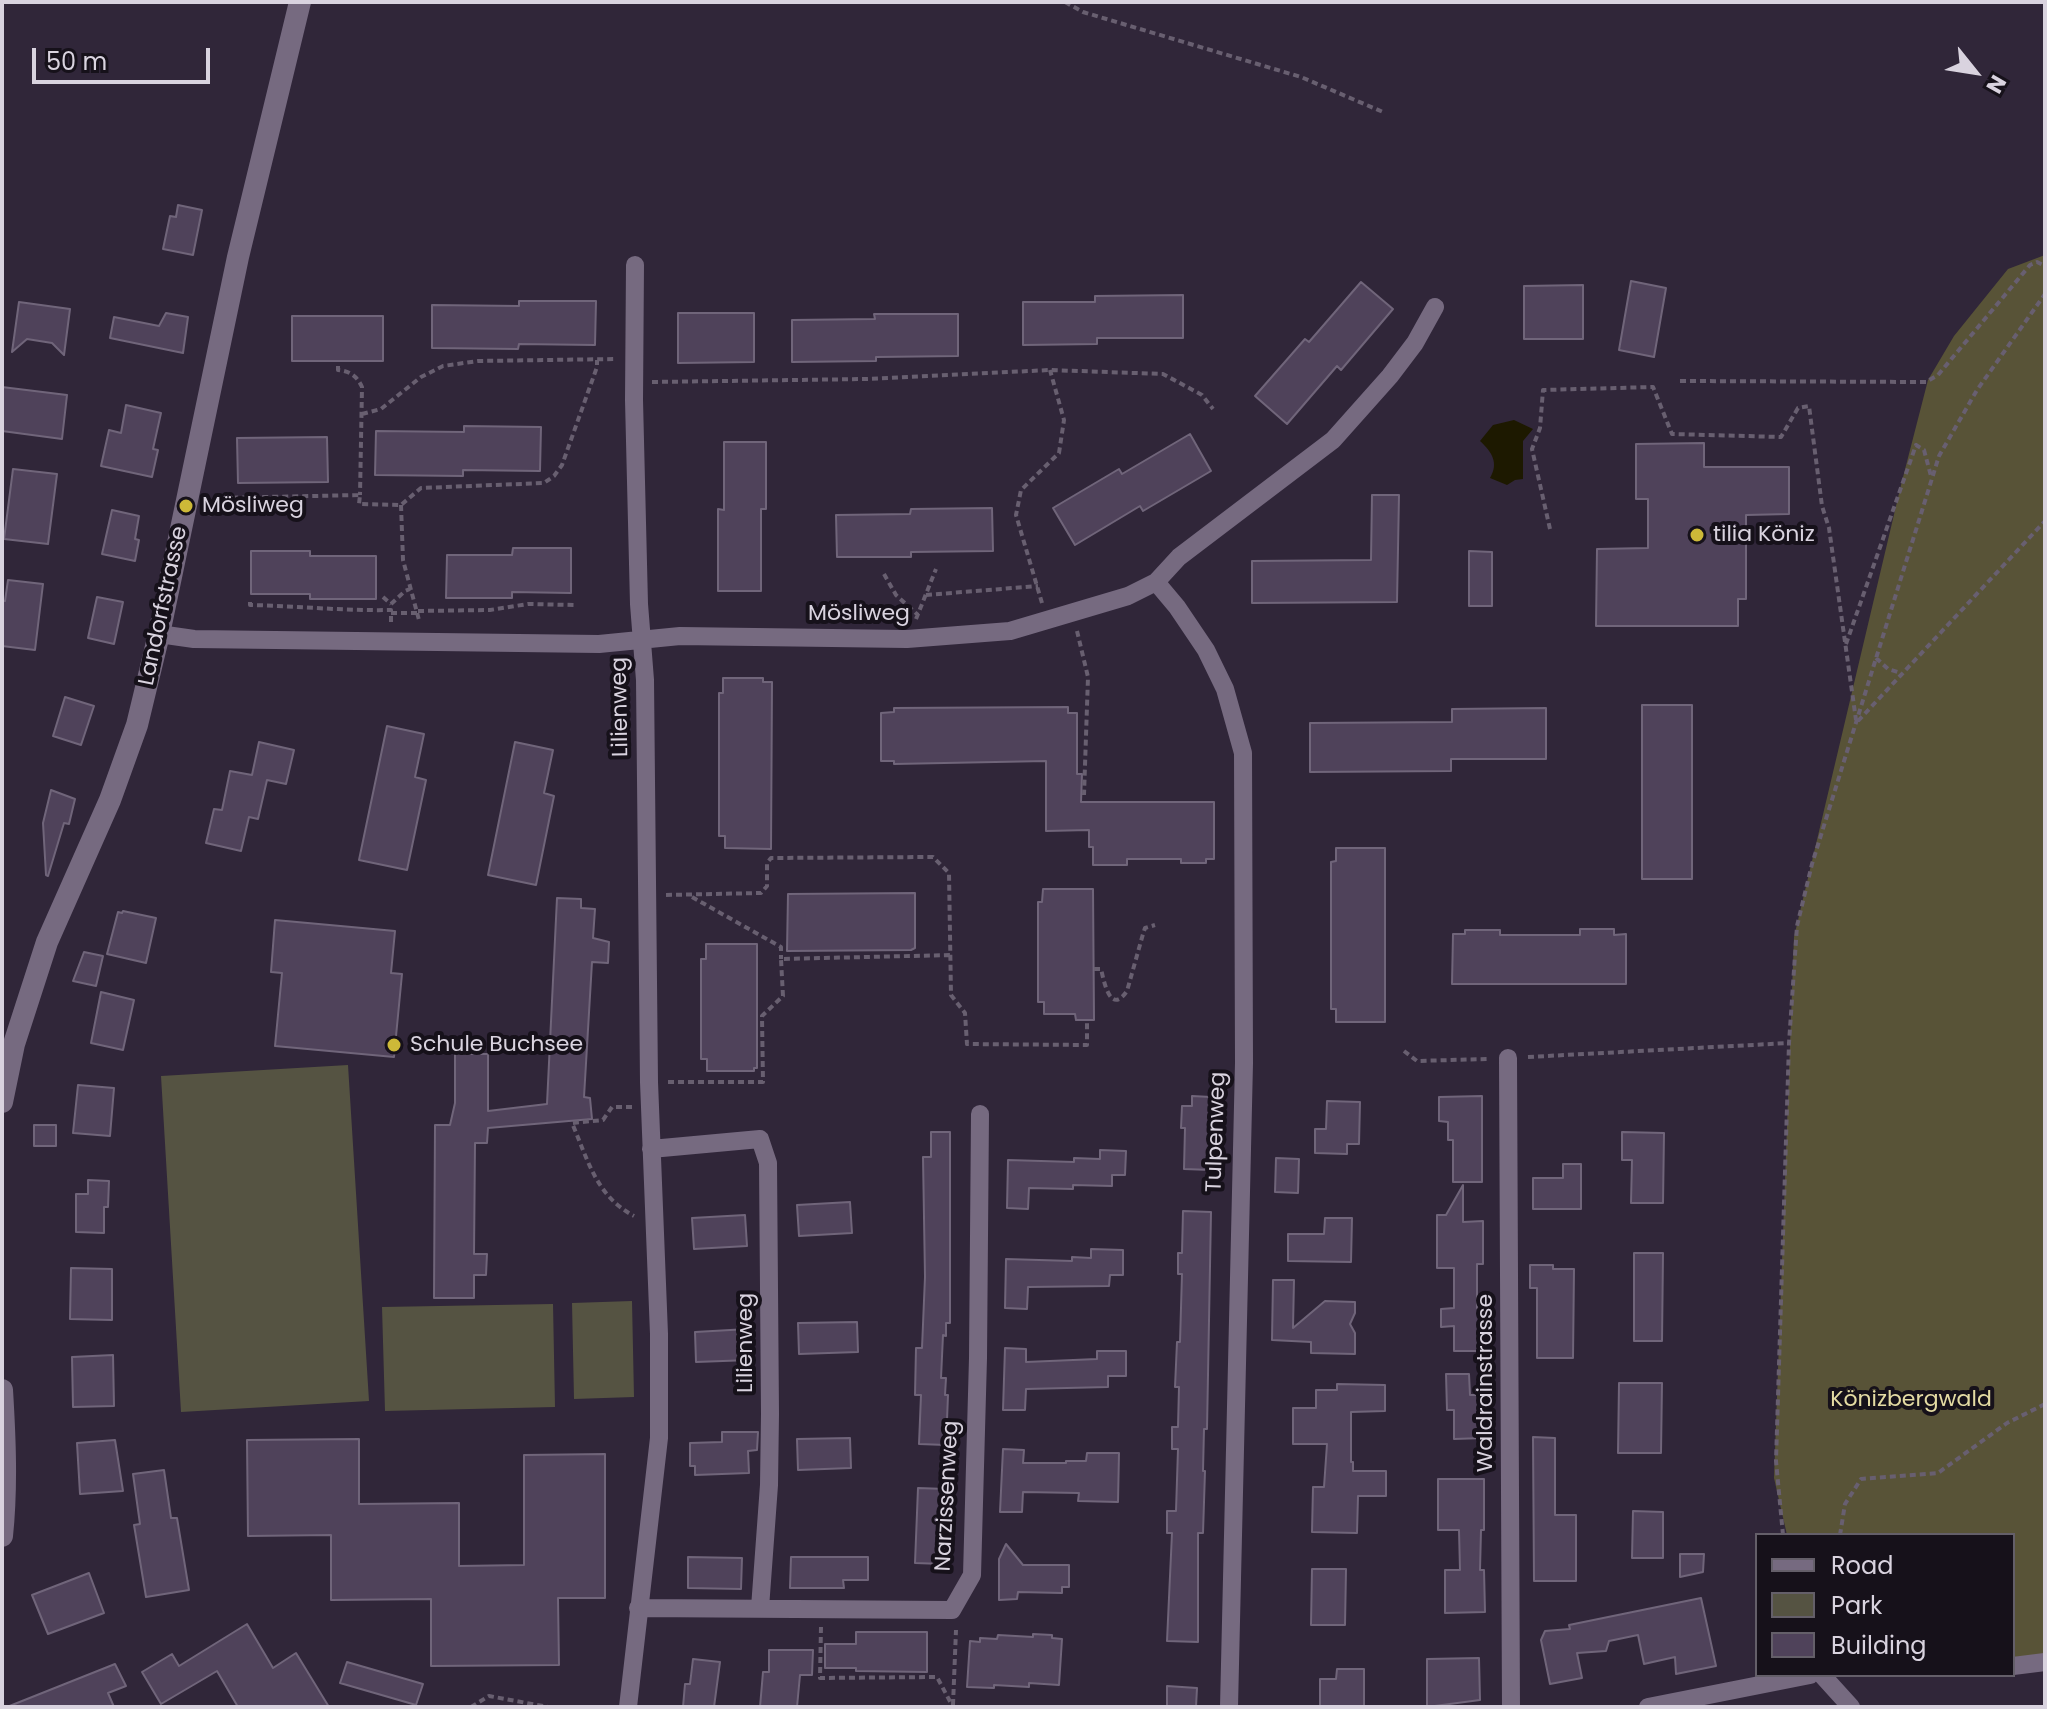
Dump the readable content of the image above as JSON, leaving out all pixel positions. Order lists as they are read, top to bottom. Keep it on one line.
{"streets":{"street":["Landorfstrasse","Mösliweg","Lilienweg","Tulpenweg","Waldrainstrasse","Narzissenweg"]},"crossings":[["Landorfstrasse","Mösliweg"],["Mösliweg","Lilienweg"],["Mösliweg","Tulpenweg"]],"parks":["Könizbergwald"],"places":["Mösliweg","tilia Köniz","Schule Buchsee"],"legend":["Road","Park","Building"],"scale_bar":"50 m","north":"bottom right"}
